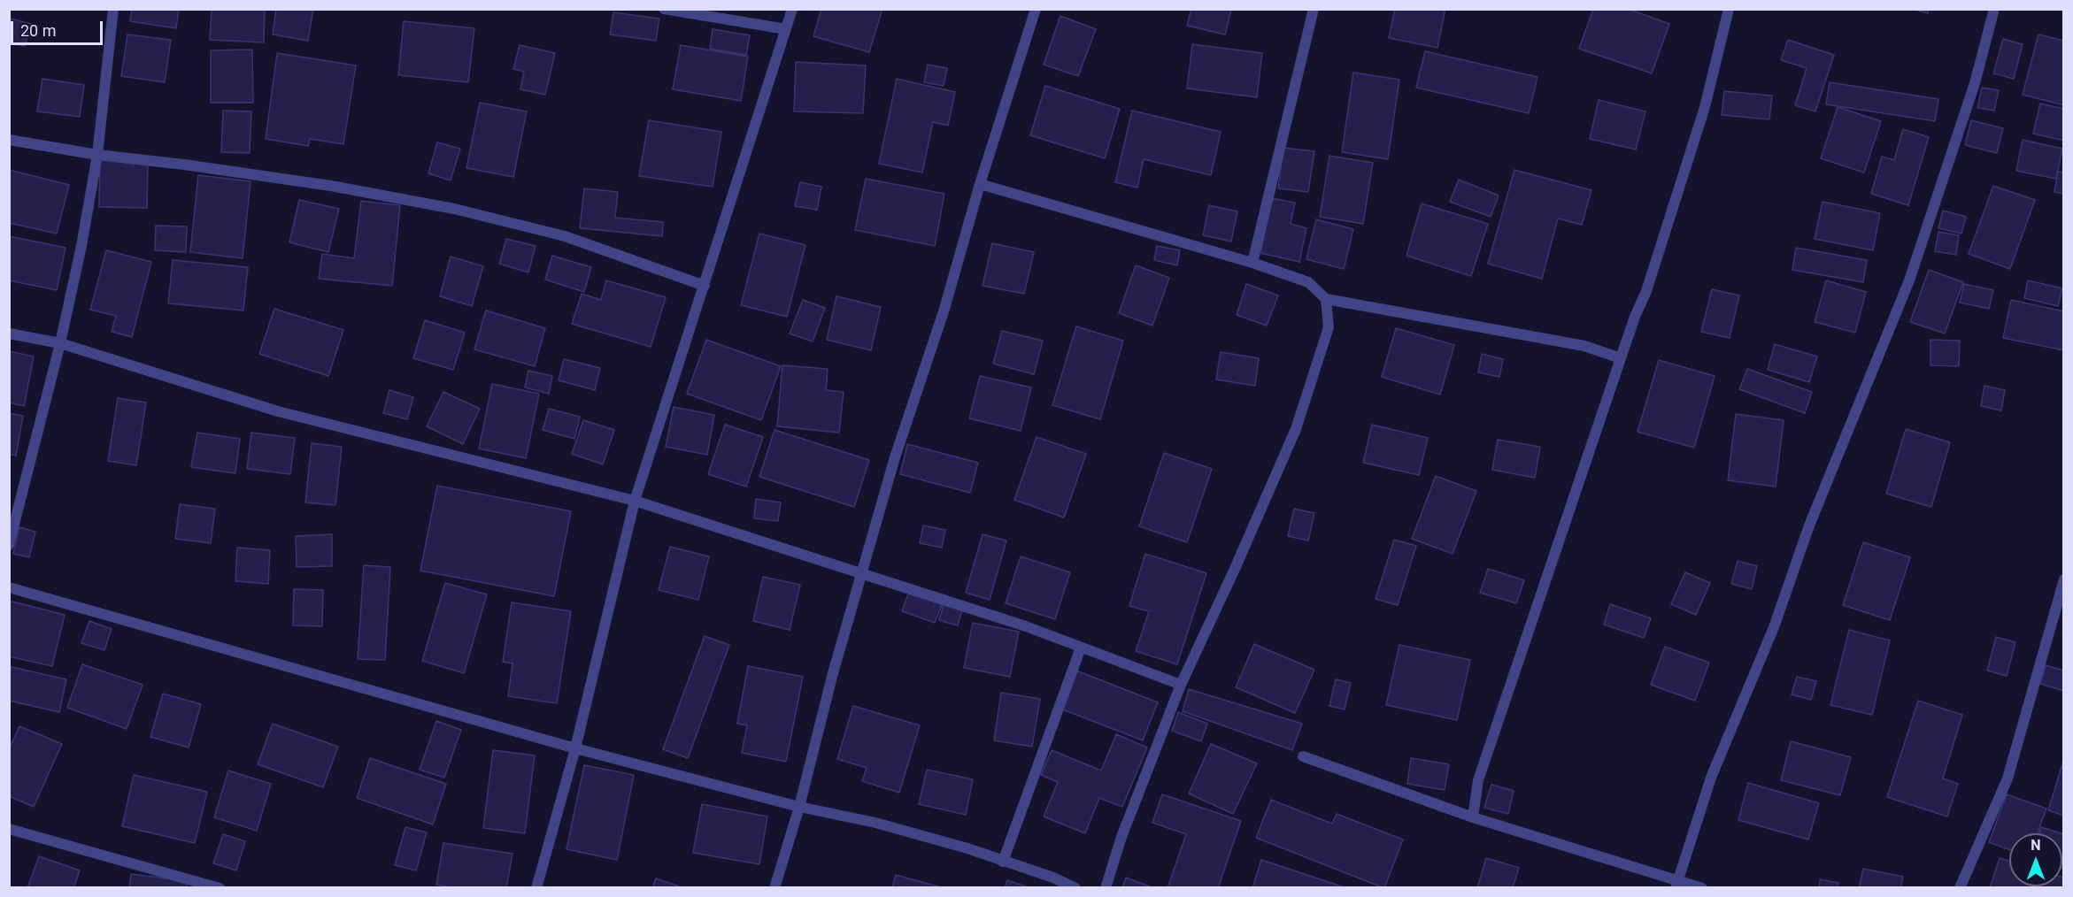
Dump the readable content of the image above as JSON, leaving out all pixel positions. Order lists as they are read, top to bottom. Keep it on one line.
{"scale_bar":"20 m","north":"top"}
